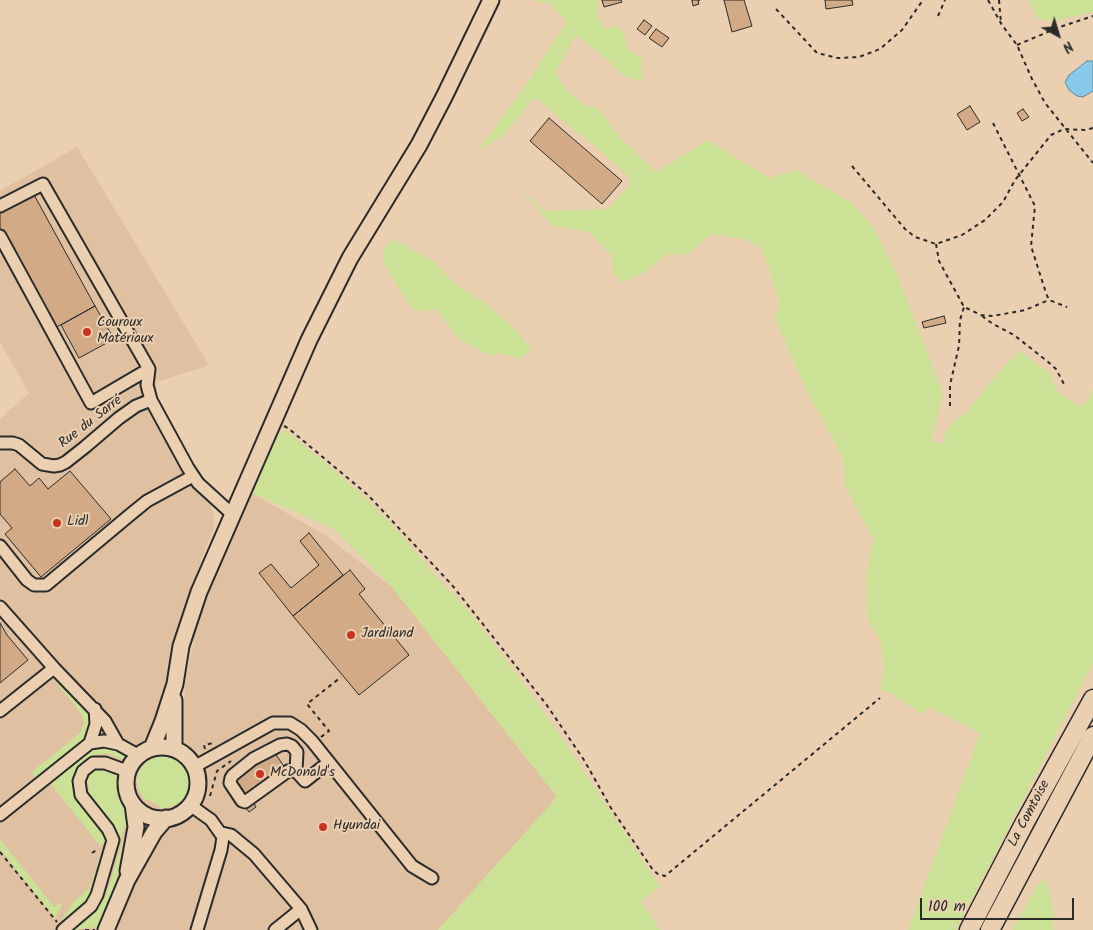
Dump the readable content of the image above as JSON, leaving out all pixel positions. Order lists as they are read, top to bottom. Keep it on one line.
{"streets":{"highway":["La Comtoise"],"street":["Rue du Sarré"]},"places":["Couroux Matériaux","Lidl","Jardiland","McDonald's","Hyundai"],"scale_bar":"100 m","north":"bottom right"}
